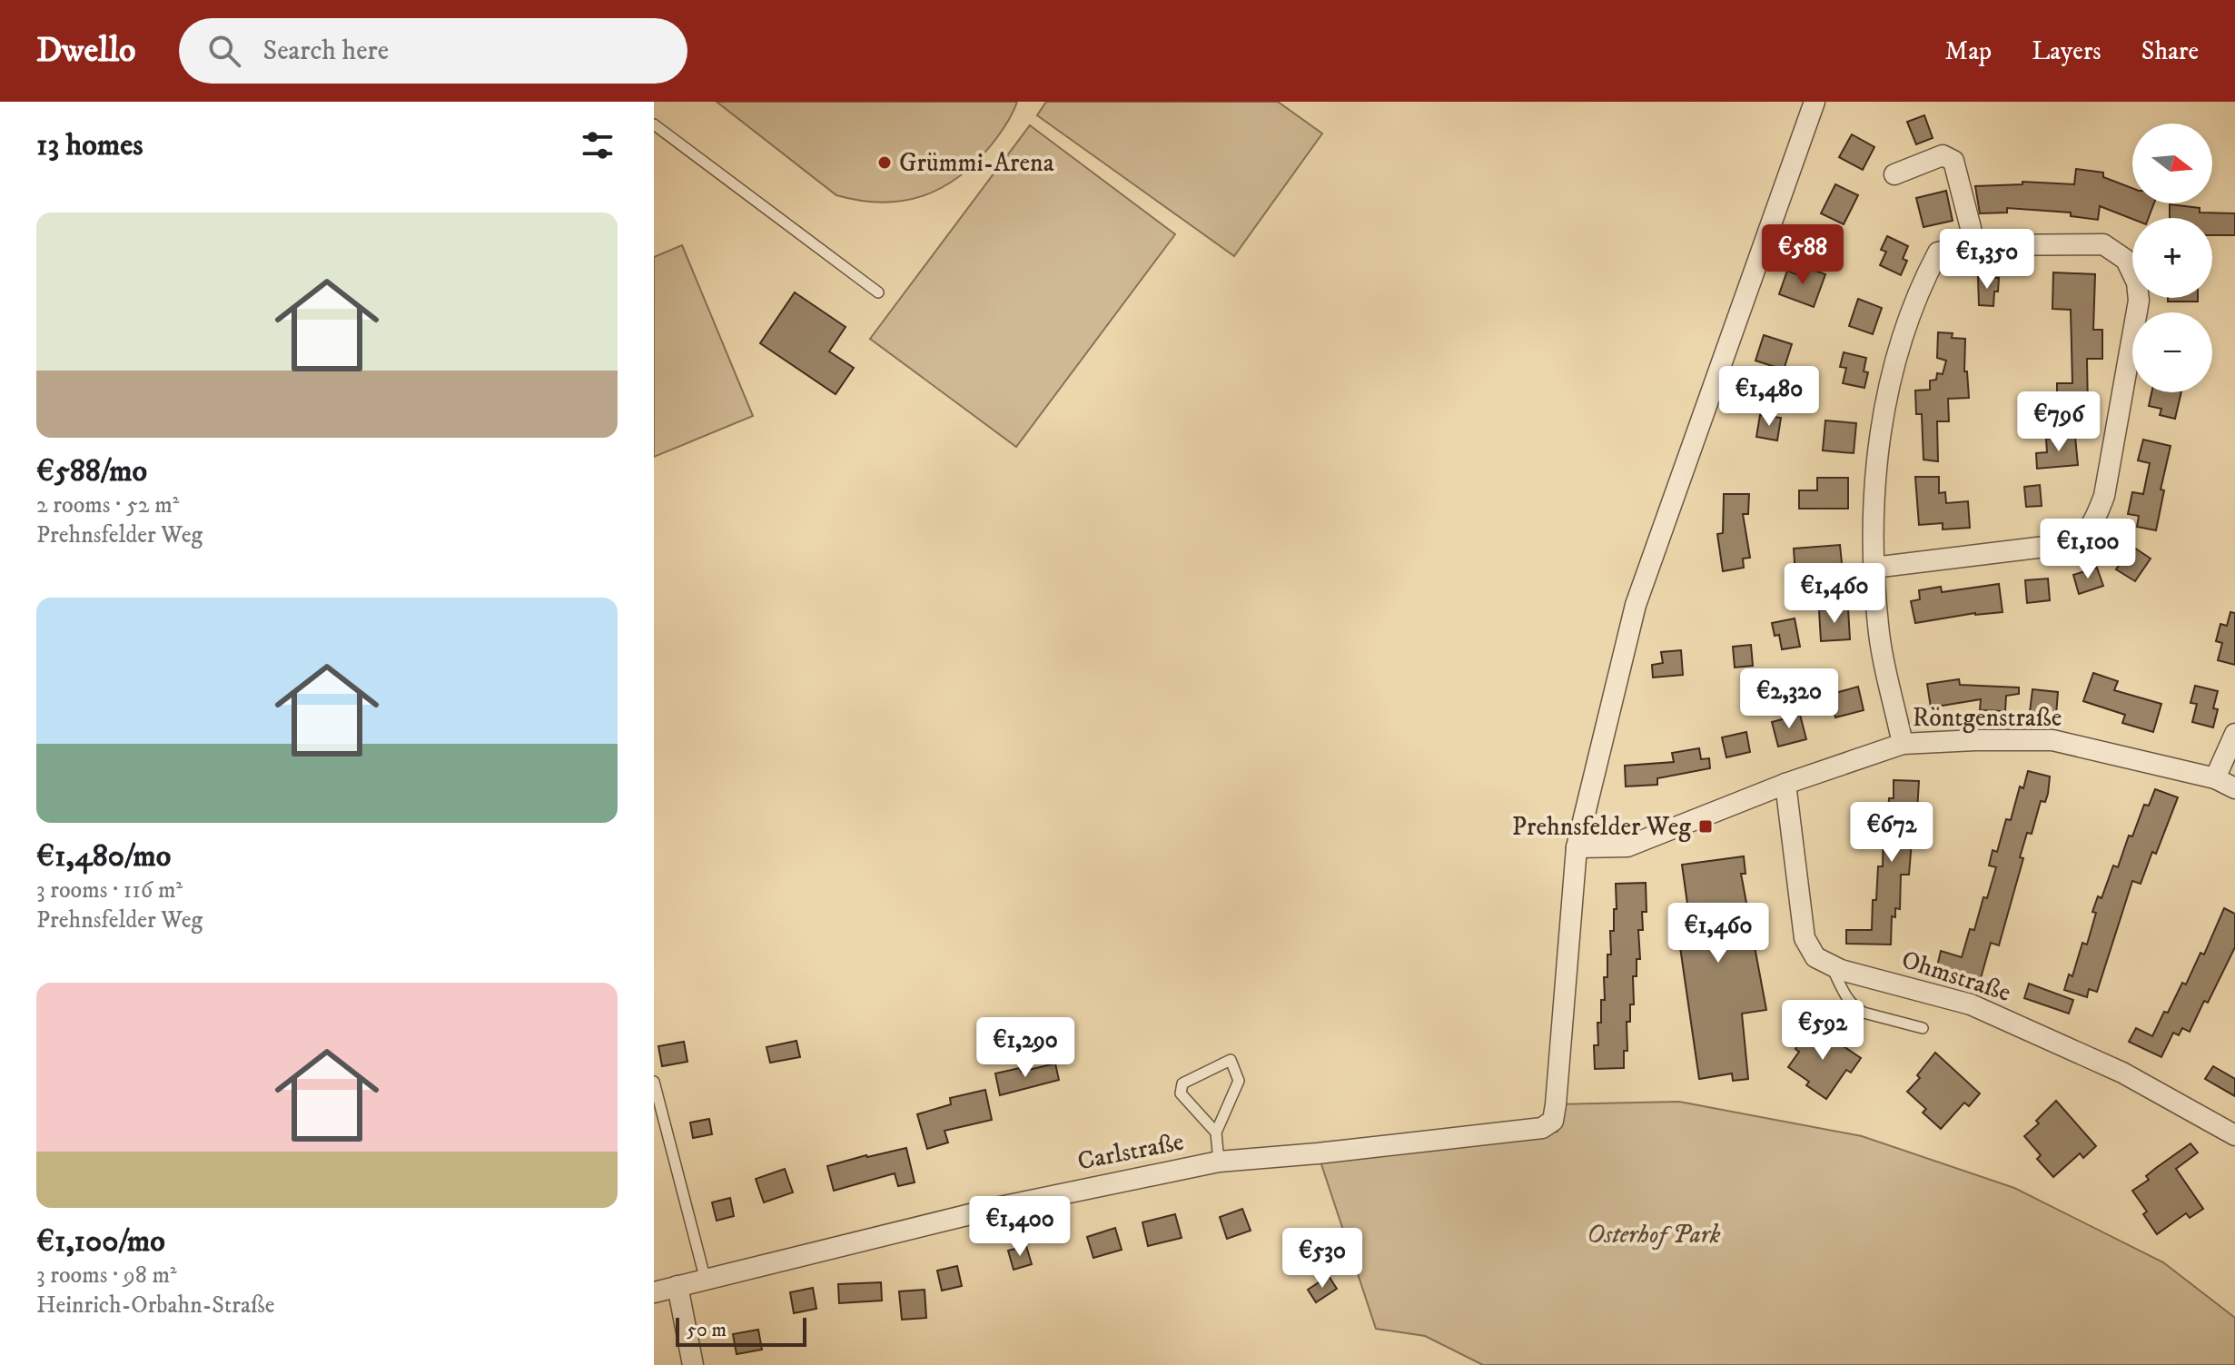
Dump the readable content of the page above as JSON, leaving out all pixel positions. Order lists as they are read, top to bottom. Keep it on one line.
{"streets":{"street":["Röntgenstraße","Ohmstraße","Carlstraße"]},"crossings":[["Röntgenstraße","Ohmstraße"],["Röntgenstraße","Carlstraße"]],"parks":["Osterhof Park"],"places":{"other":["Grümmi-Arena"],"transit":["Prehnsfelder Weg"]},"scale_bar":"50 m","north":"right","page":{"header":"Dwello","search":"Search here","nav":["Map","Layers","Share"],"heading":"13 homes","map_buttons":["+","−"],"list":[{"name":"€588/mo","note":"2 rooms · 52 m² · Prehnsfelder Weg"},{"name":"€1,480/mo","note":"3 rooms · 116 m² · Prehnsfelder Weg"},{"name":"€1,100/mo","note":"3 rooms · 98 m² · Heinrich-Orbahn-Straße"}],"price":["€588","€1,350","€1,480","€796","€1,100","€1,460","€2,320","€672","€1,460","€592","€1,290","€1,400","€530"],"scale":"50 m"}}
